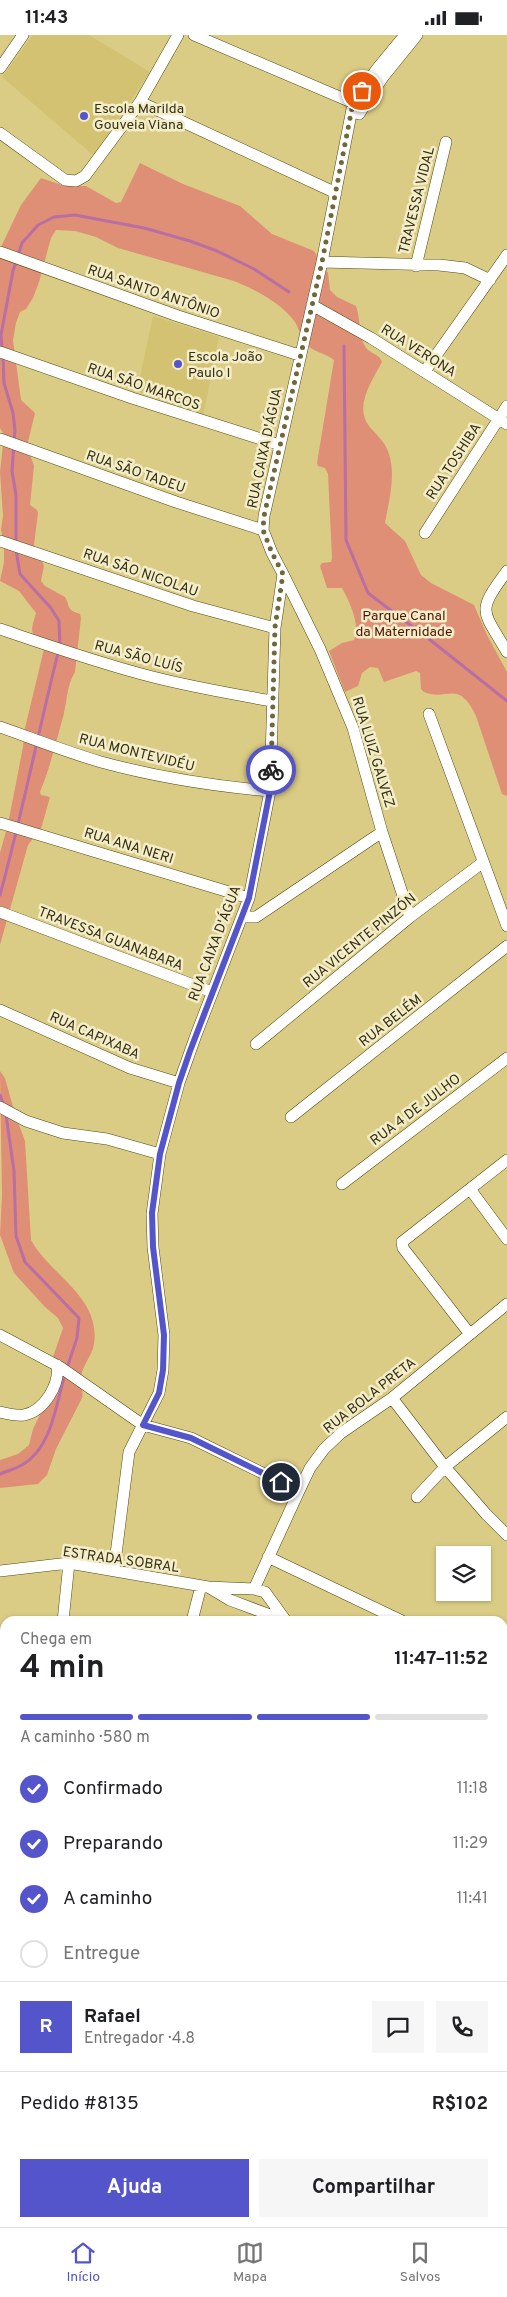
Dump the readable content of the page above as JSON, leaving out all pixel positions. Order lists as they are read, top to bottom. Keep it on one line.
{"streets":{"street":["TRAVESSA VIDAL","RUA SANTO ANTÔNIO","RUA VERONA","RUA SÃO MARCOS","RUA CAIXA D'ÁGUA","RUA TOSHIBA","RUA SÃO TADEU","RUA SÃO NICOLAU","RUA SÃO LUÍS","RUA MONTEVIDÉU","RUA LUIZ GALVEZ","RUA ANA NERI","TRAVESSA GUANABARA","RUA VICENTE PINZÓN","RUA BELÉM","RUA CAPIXABA","RUA 4 DE JULHO","RUA BOLA PRETA","ESTRADA SOBRAL"]},"crossings":[["RUA SANTO ANTÔNIO","RUA CAIXA D'ÁGUA"],["RUA VERONA","RUA CAIXA D'ÁGUA"],["RUA VERONA","RUA TOSHIBA"],["RUA SÃO MARCOS","RUA CAIXA D'ÁGUA"],["RUA CAIXA D'ÁGUA","RUA SÃO TADEU"],["RUA CAIXA D'ÁGUA","RUA SÃO NICOLAU"],["RUA CAIXA D'ÁGUA","RUA SÃO LUÍS"],["RUA CAIXA D'ÁGUA","RUA MONTEVIDÉU"],["RUA CAIXA D'ÁGUA","RUA LUIZ GALVEZ"],["RUA CAIXA D'ÁGUA","RUA ANA NERI"],["RUA CAIXA D'ÁGUA","TRAVESSA GUANABARA"],["RUA CAIXA D'ÁGUA","RUA CAPIXABA"],["RUA CAIXA D'ÁGUA","ESTRADA SOBRAL"],["RUA LUIZ GALVEZ","RUA VICENTE PINZÓN"],["RUA BOLA PRETA","ESTRADA SOBRAL"]],"parks":["Parque Canal da Maternidade"],"places":["Escola Marilda Gouveia Viana","Escola João Paulo I"],"page":{"status":"11:43","heading":["4 min","Chega em","11:47–11:52"],"panel":["Rafael","Entregador · 4.8","Pedido #8135","R$102"],"bar":"A caminho · 580 m","list":[["Confirmado","11:18"],["Preparando","11:29"],["A caminho","11:41"],"Entregue"],"round":"R","buttons":["Ajuda","Compartilhar"],"tabs":["Início","Mapa","Salvos"]}}
